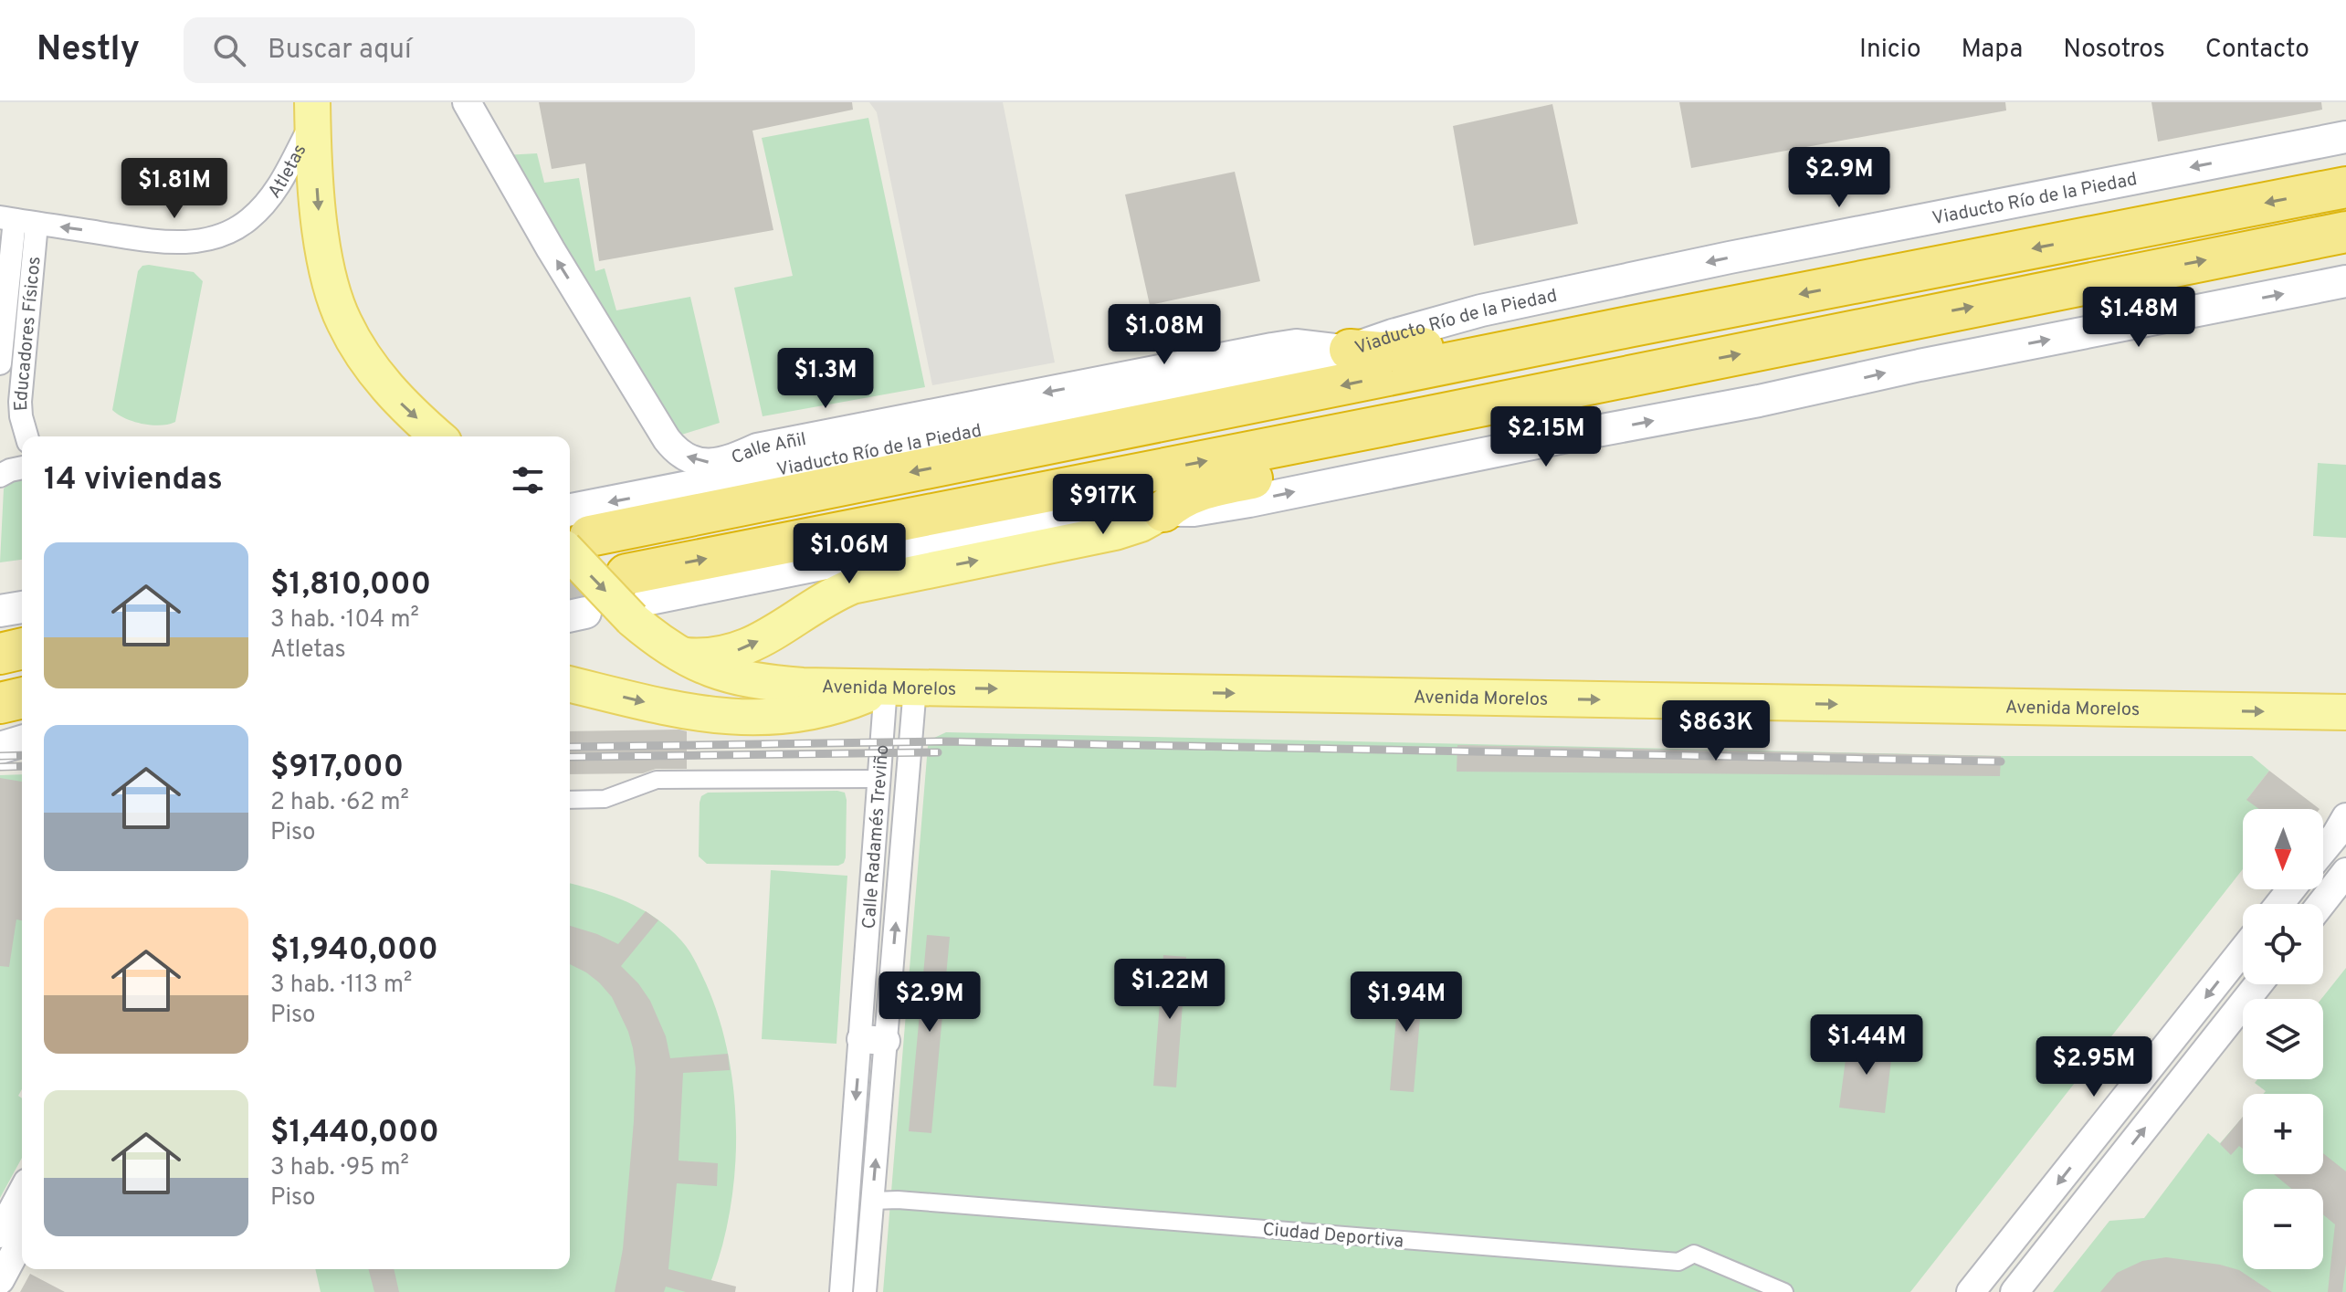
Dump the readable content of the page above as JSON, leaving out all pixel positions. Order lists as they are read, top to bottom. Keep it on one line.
{"streets":{"highway":["Viaducto Río de la Piedad"],"main road":["Avenida Morelos"],"street":["Atletas","Educadores Físicos","Calle Añil","Calle Radamés Treviño","Ciudad Deportiva"]},"crossings":[["Atletas","Educadores Físicos"],["Viaducto Río de la Piedad","Calle Añil"],["Avenida Morelos","Calle Radamés Treviño"],["Calle Radamés Treviño","Ciudad Deportiva"]],"one_way":["Atletas","Calle Añil"],"north":"bottom","page":{"header":"Nestly","search":"Buscar aquí","nav":["Inicio","Mapa","Nosotros","Contacto"],"price":["$2.9M","$1.81M","$1.48M","$1.08M","$1.3M","$2.15M","$917K","$1.06M","$863K","$1.22M","$2.9M","$1.94M","$1.44M","$2.95M"],"heading":"14 viviendas","list":[{"name":"$1,810,000","note":"3 hab. · 104 m² · Atletas"},{"name":"$917,000","note":"2 hab. · 62 m² · Piso"},{"name":"$1,940,000","note":"3 hab. · 113 m² · Piso"},{"name":"$1,440,000","note":"3 hab. · 95 m² · Piso"}],"map_buttons":["+","−"]}}
